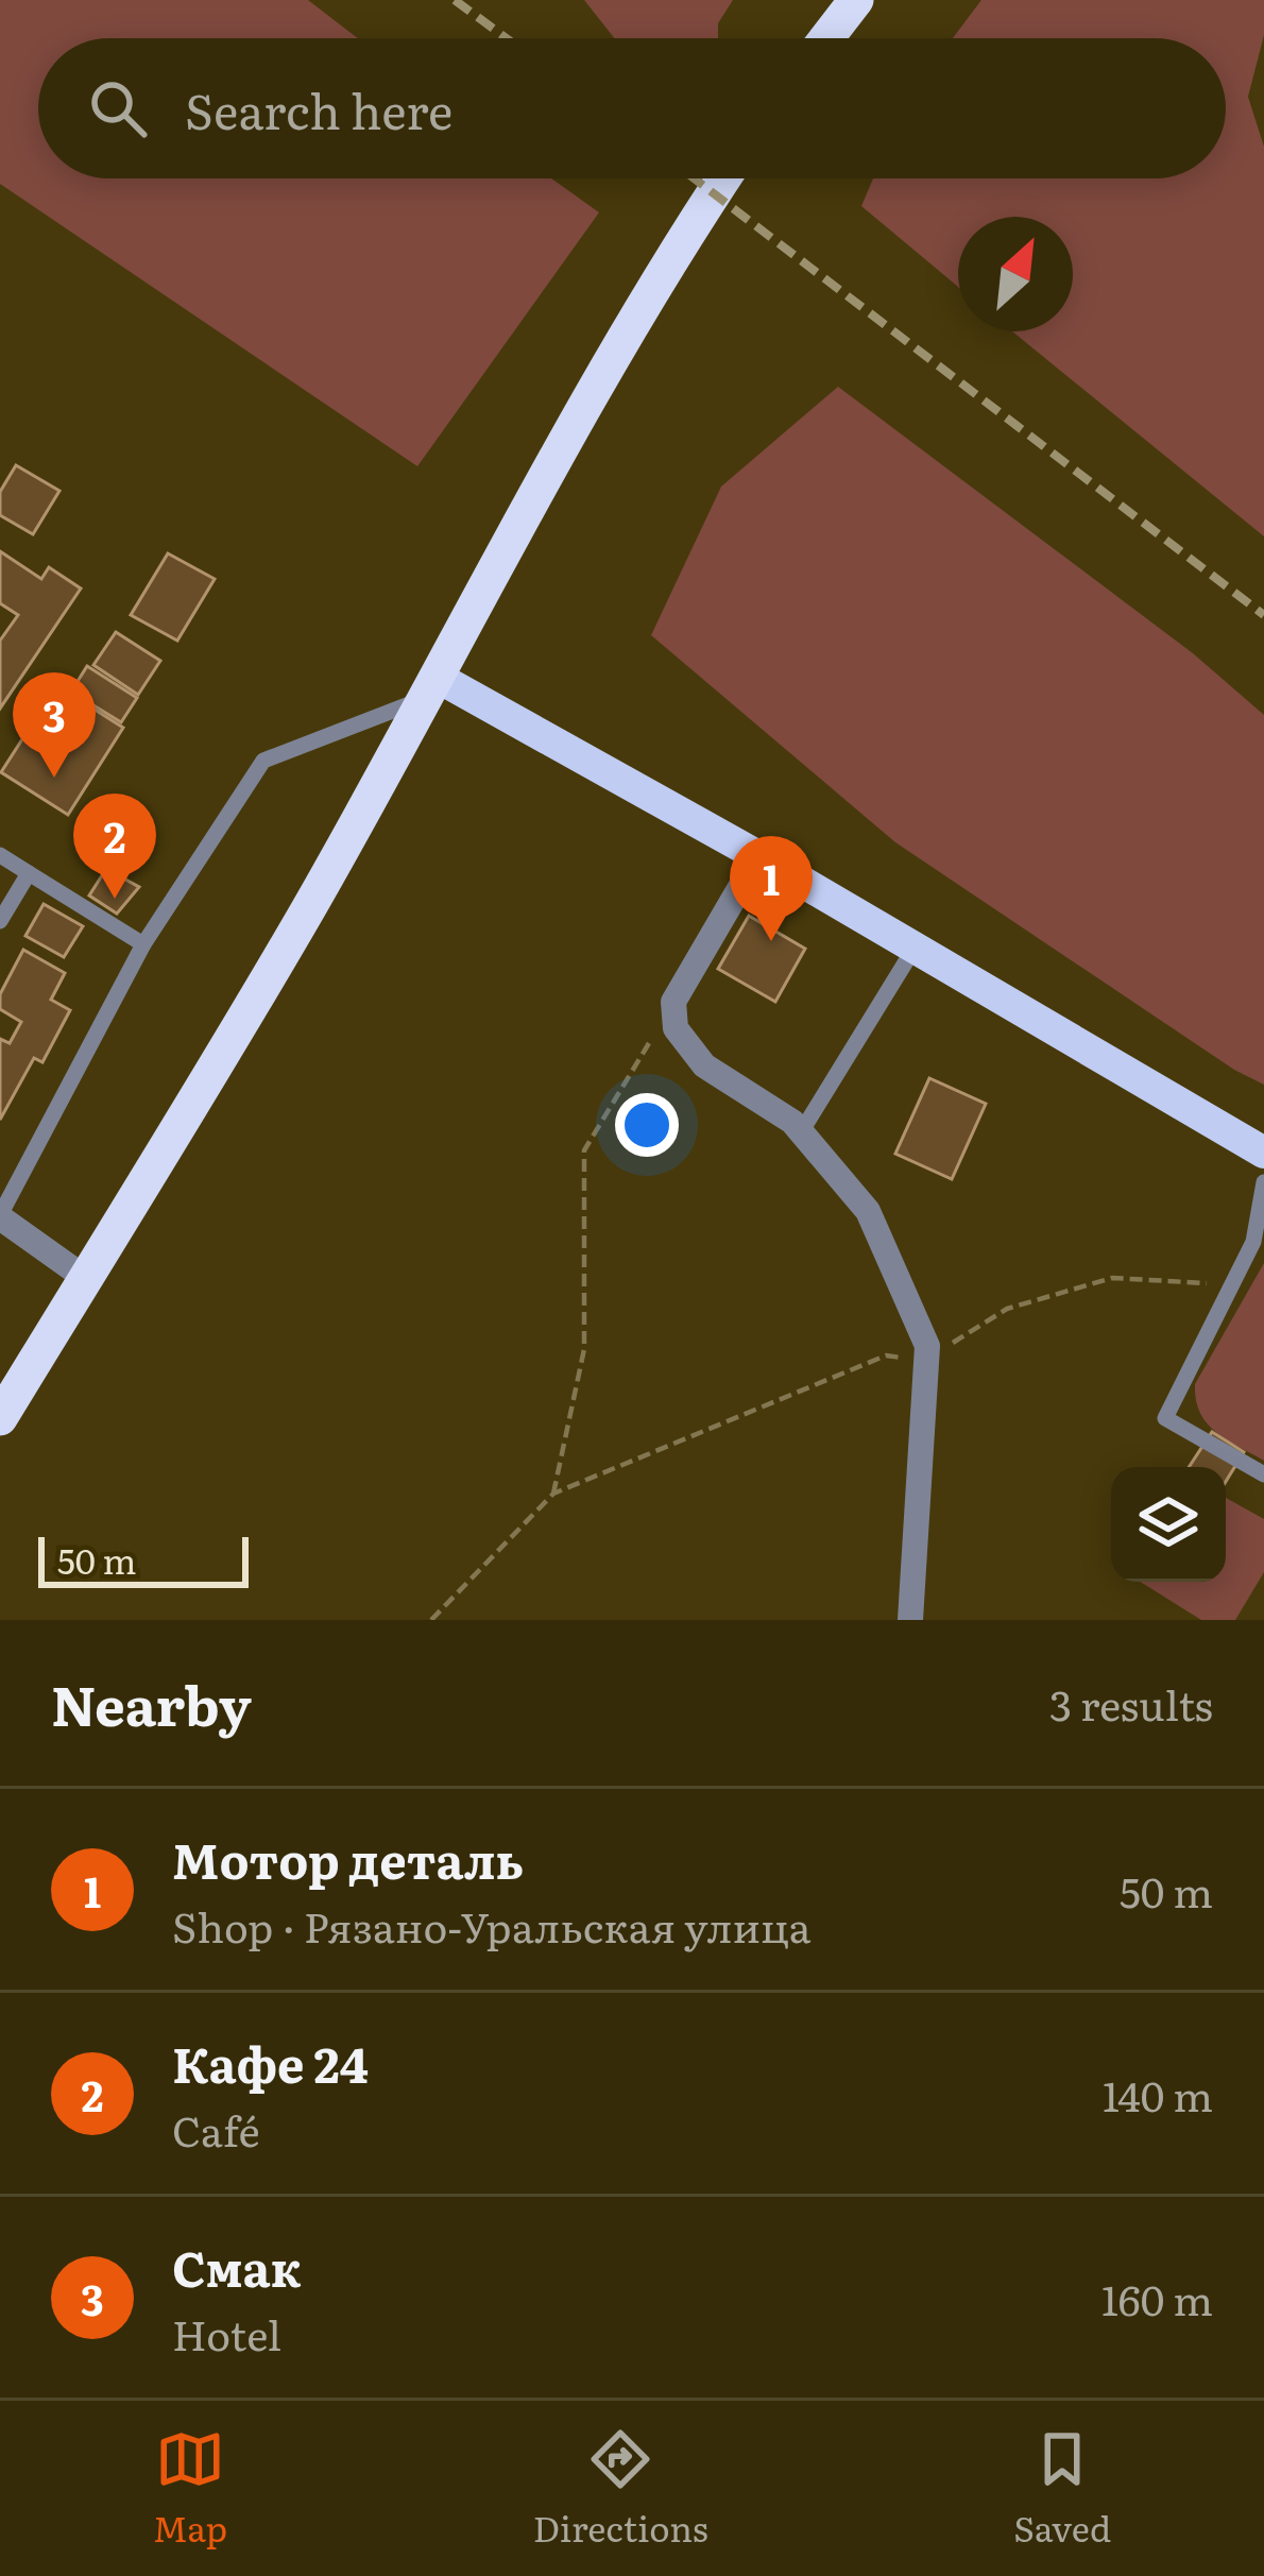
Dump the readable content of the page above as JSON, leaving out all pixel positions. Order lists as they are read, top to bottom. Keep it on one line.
{"scale_bar":"50 m","north":"top right","page":{"search":"Search here","pins":["3","2","1"],"scale":"50 m","heading":["Nearby","3 results"],"list":[{"mark":"1","name":"Мотор деталь","note":"Shop · Рязано-Уральская улица","value":"50 m"},{"mark":"2","name":"Кафе 24","note":"Café","value":"140 m"},{"mark":"3","name":"Смак","note":"Hotel","value":"160 m"}],"nav":["Map","Directions","Saved"]}}
